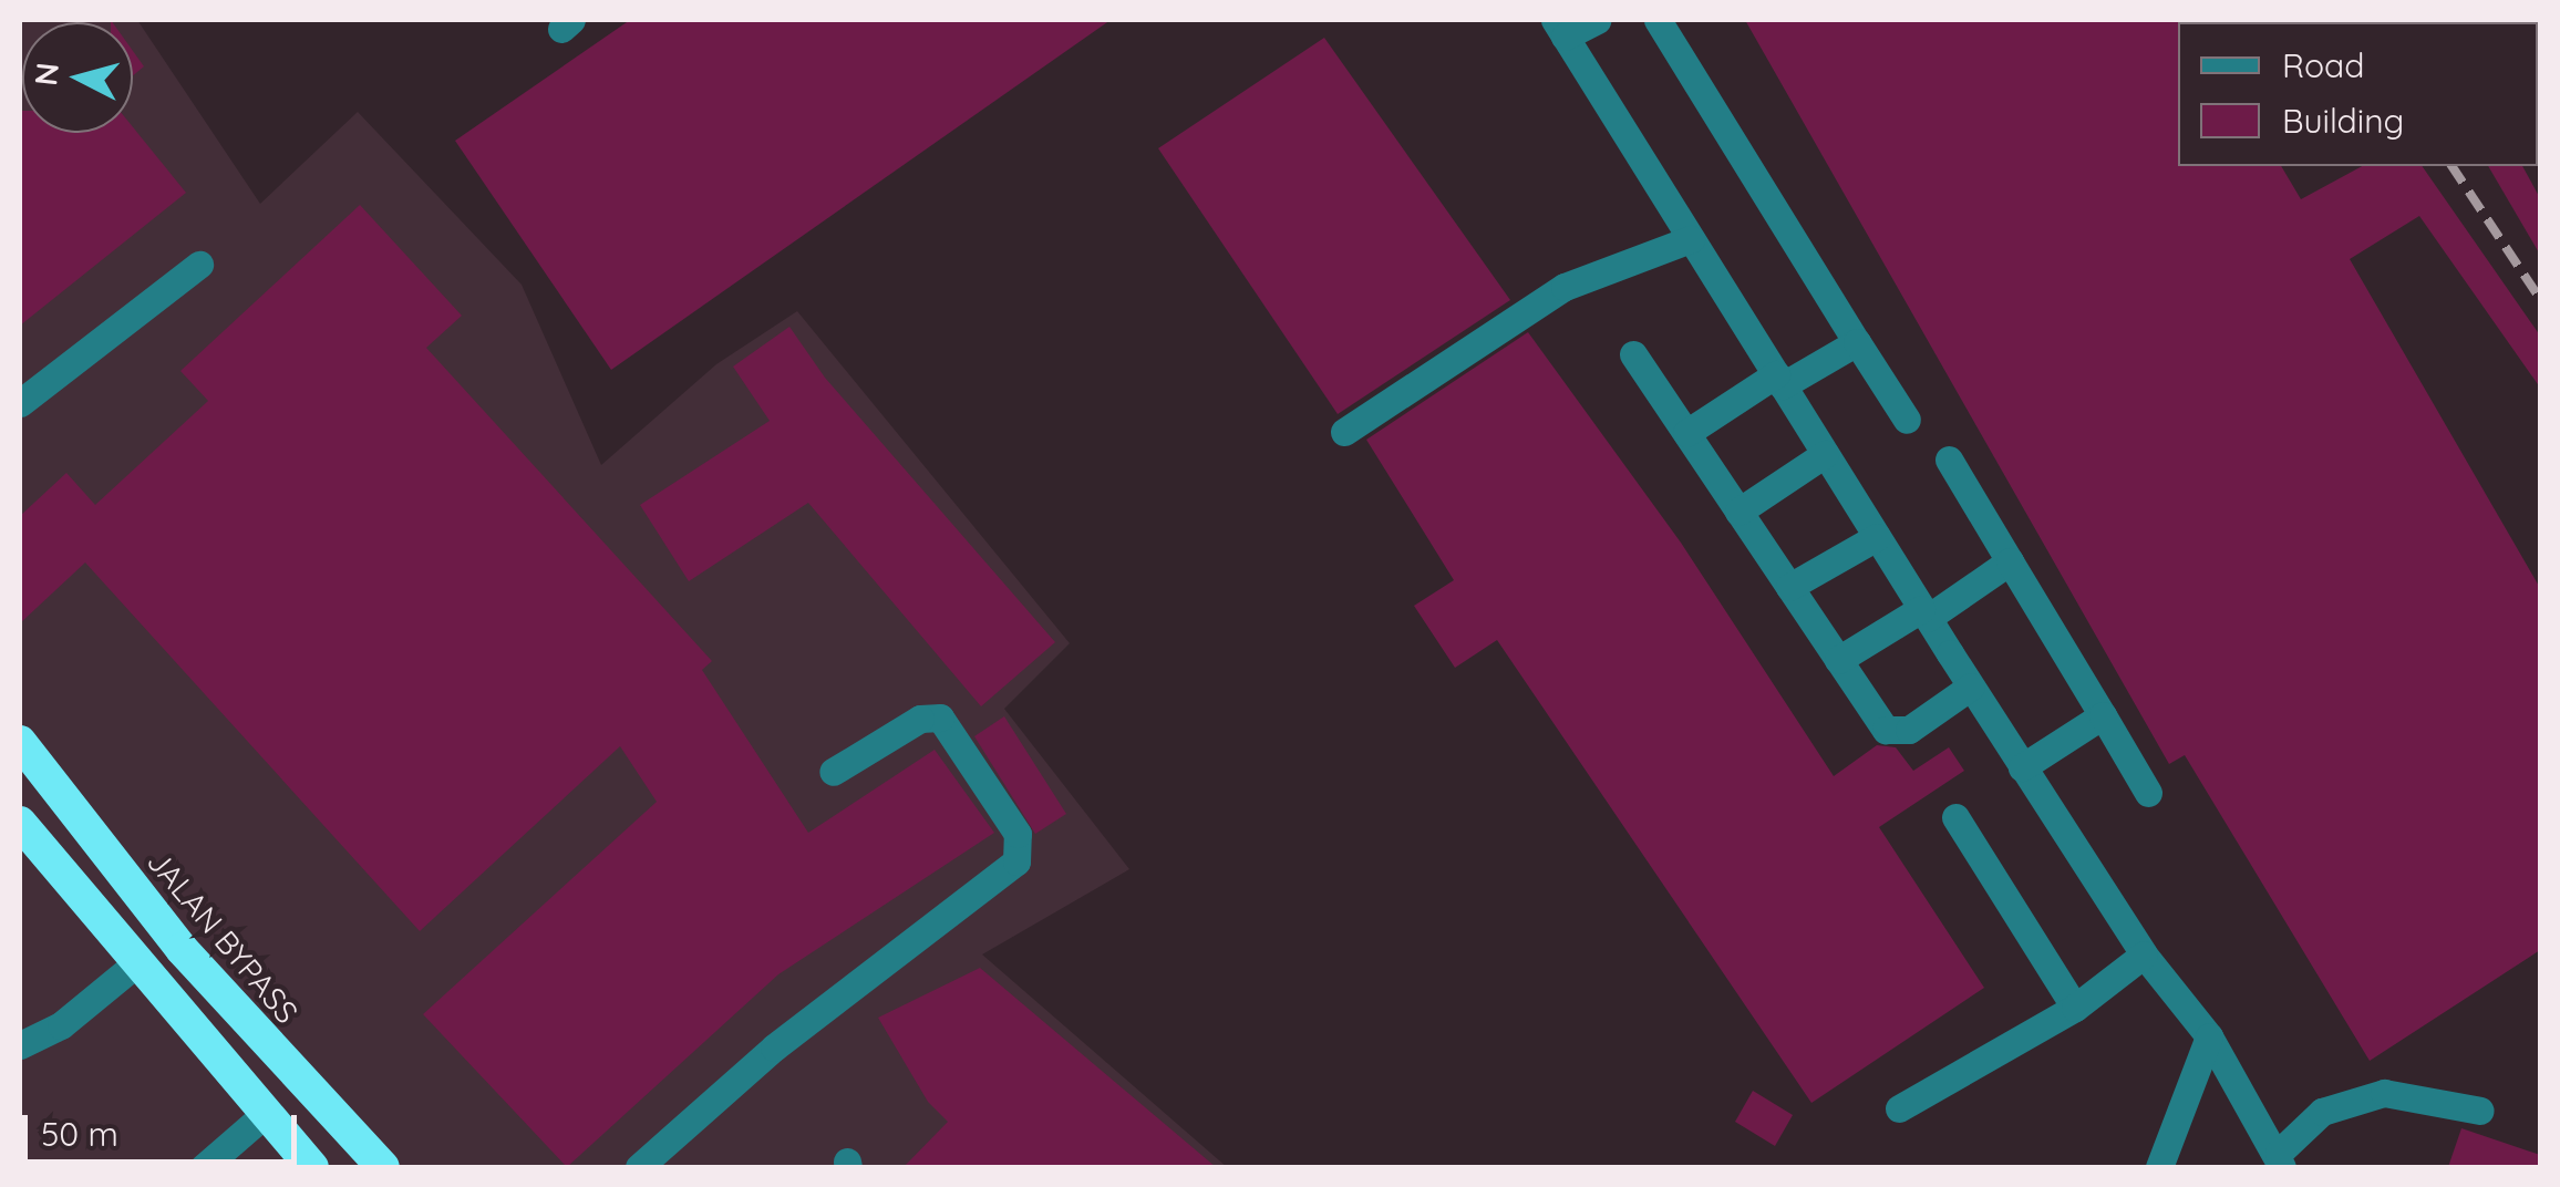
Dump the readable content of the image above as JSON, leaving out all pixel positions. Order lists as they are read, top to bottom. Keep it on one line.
{"streets":{"highway":["JALAN BYPASS"]},"legend":["Road","Building"],"scale_bar":"50 m","north":"left"}
